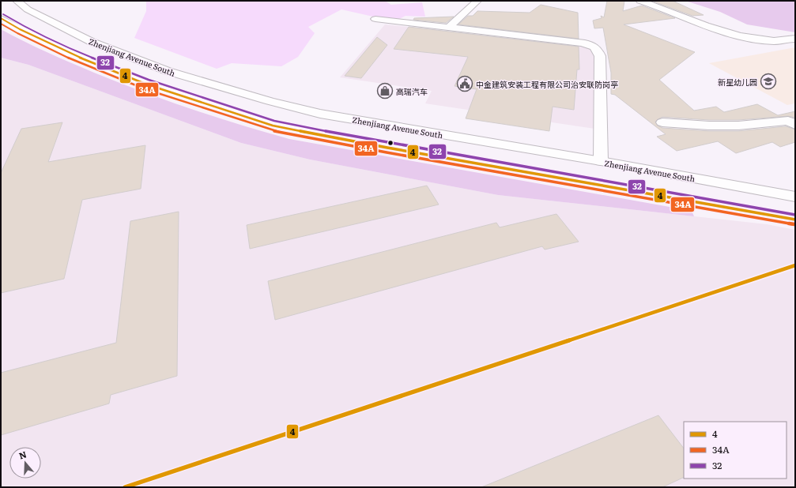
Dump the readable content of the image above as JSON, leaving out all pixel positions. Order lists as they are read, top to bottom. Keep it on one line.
{"streets":{"main road":["Zhenjiang Avenue South"]},"places":{"school or university":["新星幼儿园"],"public building":["中金建筑安装工程有限公司治安联防岗亭"],"shop":["高瑞汽车"]},"lines":["transit line 32","transit line 4","transit line 34A"],"legend":["4","34A","32"],"north":"top"}
